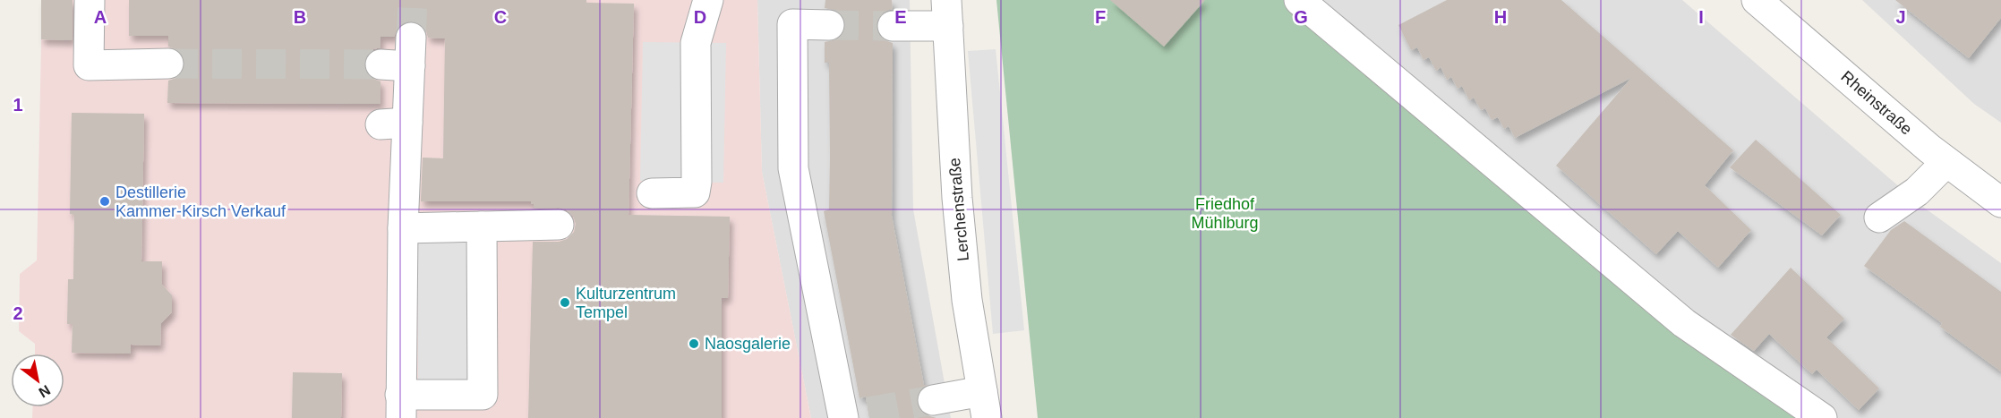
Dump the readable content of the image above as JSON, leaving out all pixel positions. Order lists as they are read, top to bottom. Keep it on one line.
{"streets":{"street":["Rheinstraße","Lerchenstraße"]},"parks":["Friedhof Mühlburg"],"places":["Destillerie Kammer-Kirsch Verkauf","Kulturzentrum Tempel","Naosgalerie"],"north":"bottom right","grid":{"columns":["A","B","C","D","E","F","G","H","I","J"],"rows":["1","2"]}}
